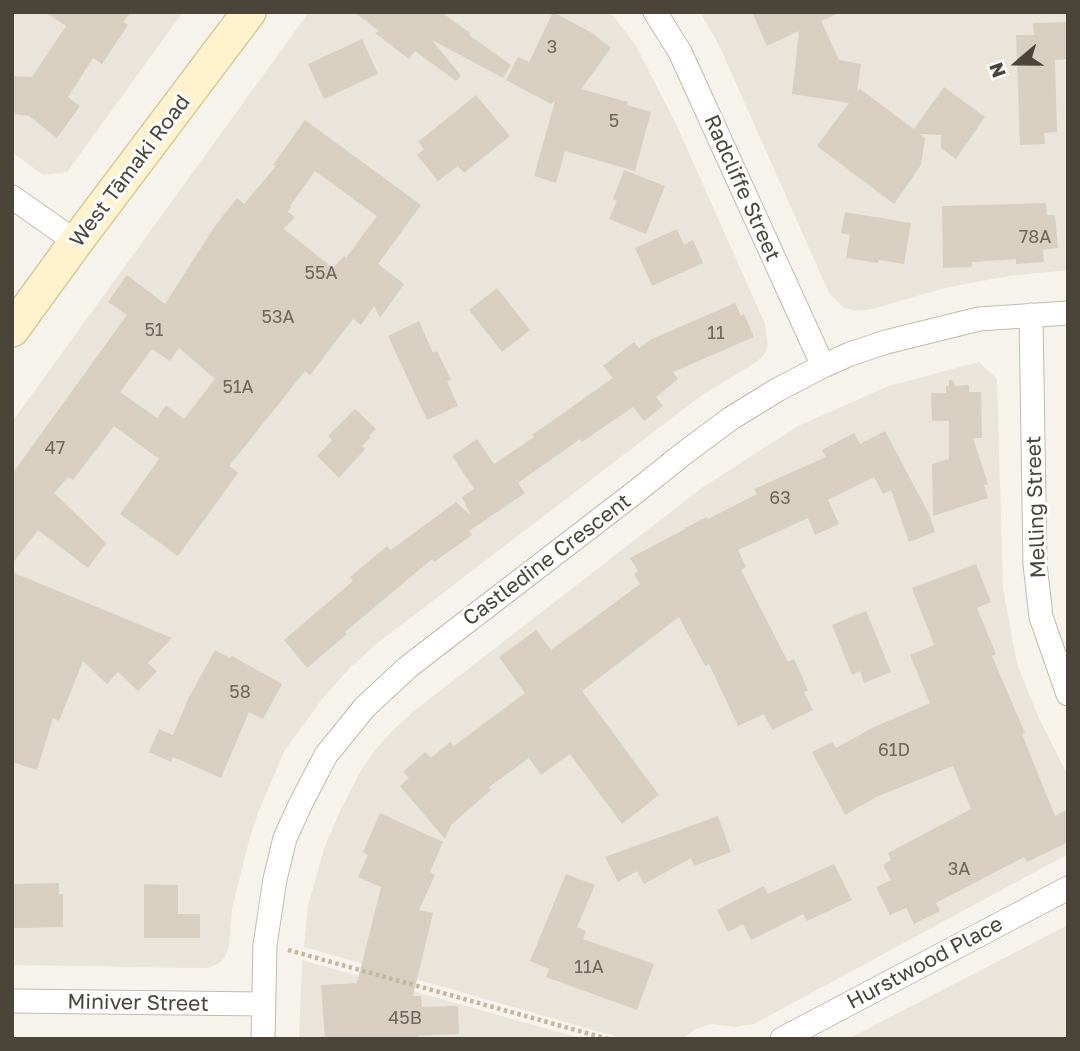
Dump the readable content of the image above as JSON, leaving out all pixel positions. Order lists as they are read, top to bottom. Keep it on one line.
{"streets":{"main road":["West Tāmaki Road"],"street":["Radcliffe Street","Melling Street","Castledine Crescent","Hurstwood Place","Miniver Street"]},"crossings":[["Radcliffe Street","Castledine Crescent"],["Melling Street","Castledine Crescent"],["Castledine Crescent","Miniver Street"]],"house_numbers":["3","5","78A","55A","53A","51","11","51A","47","63","58","61D","3A","11A","45B"],"north":"left"}
